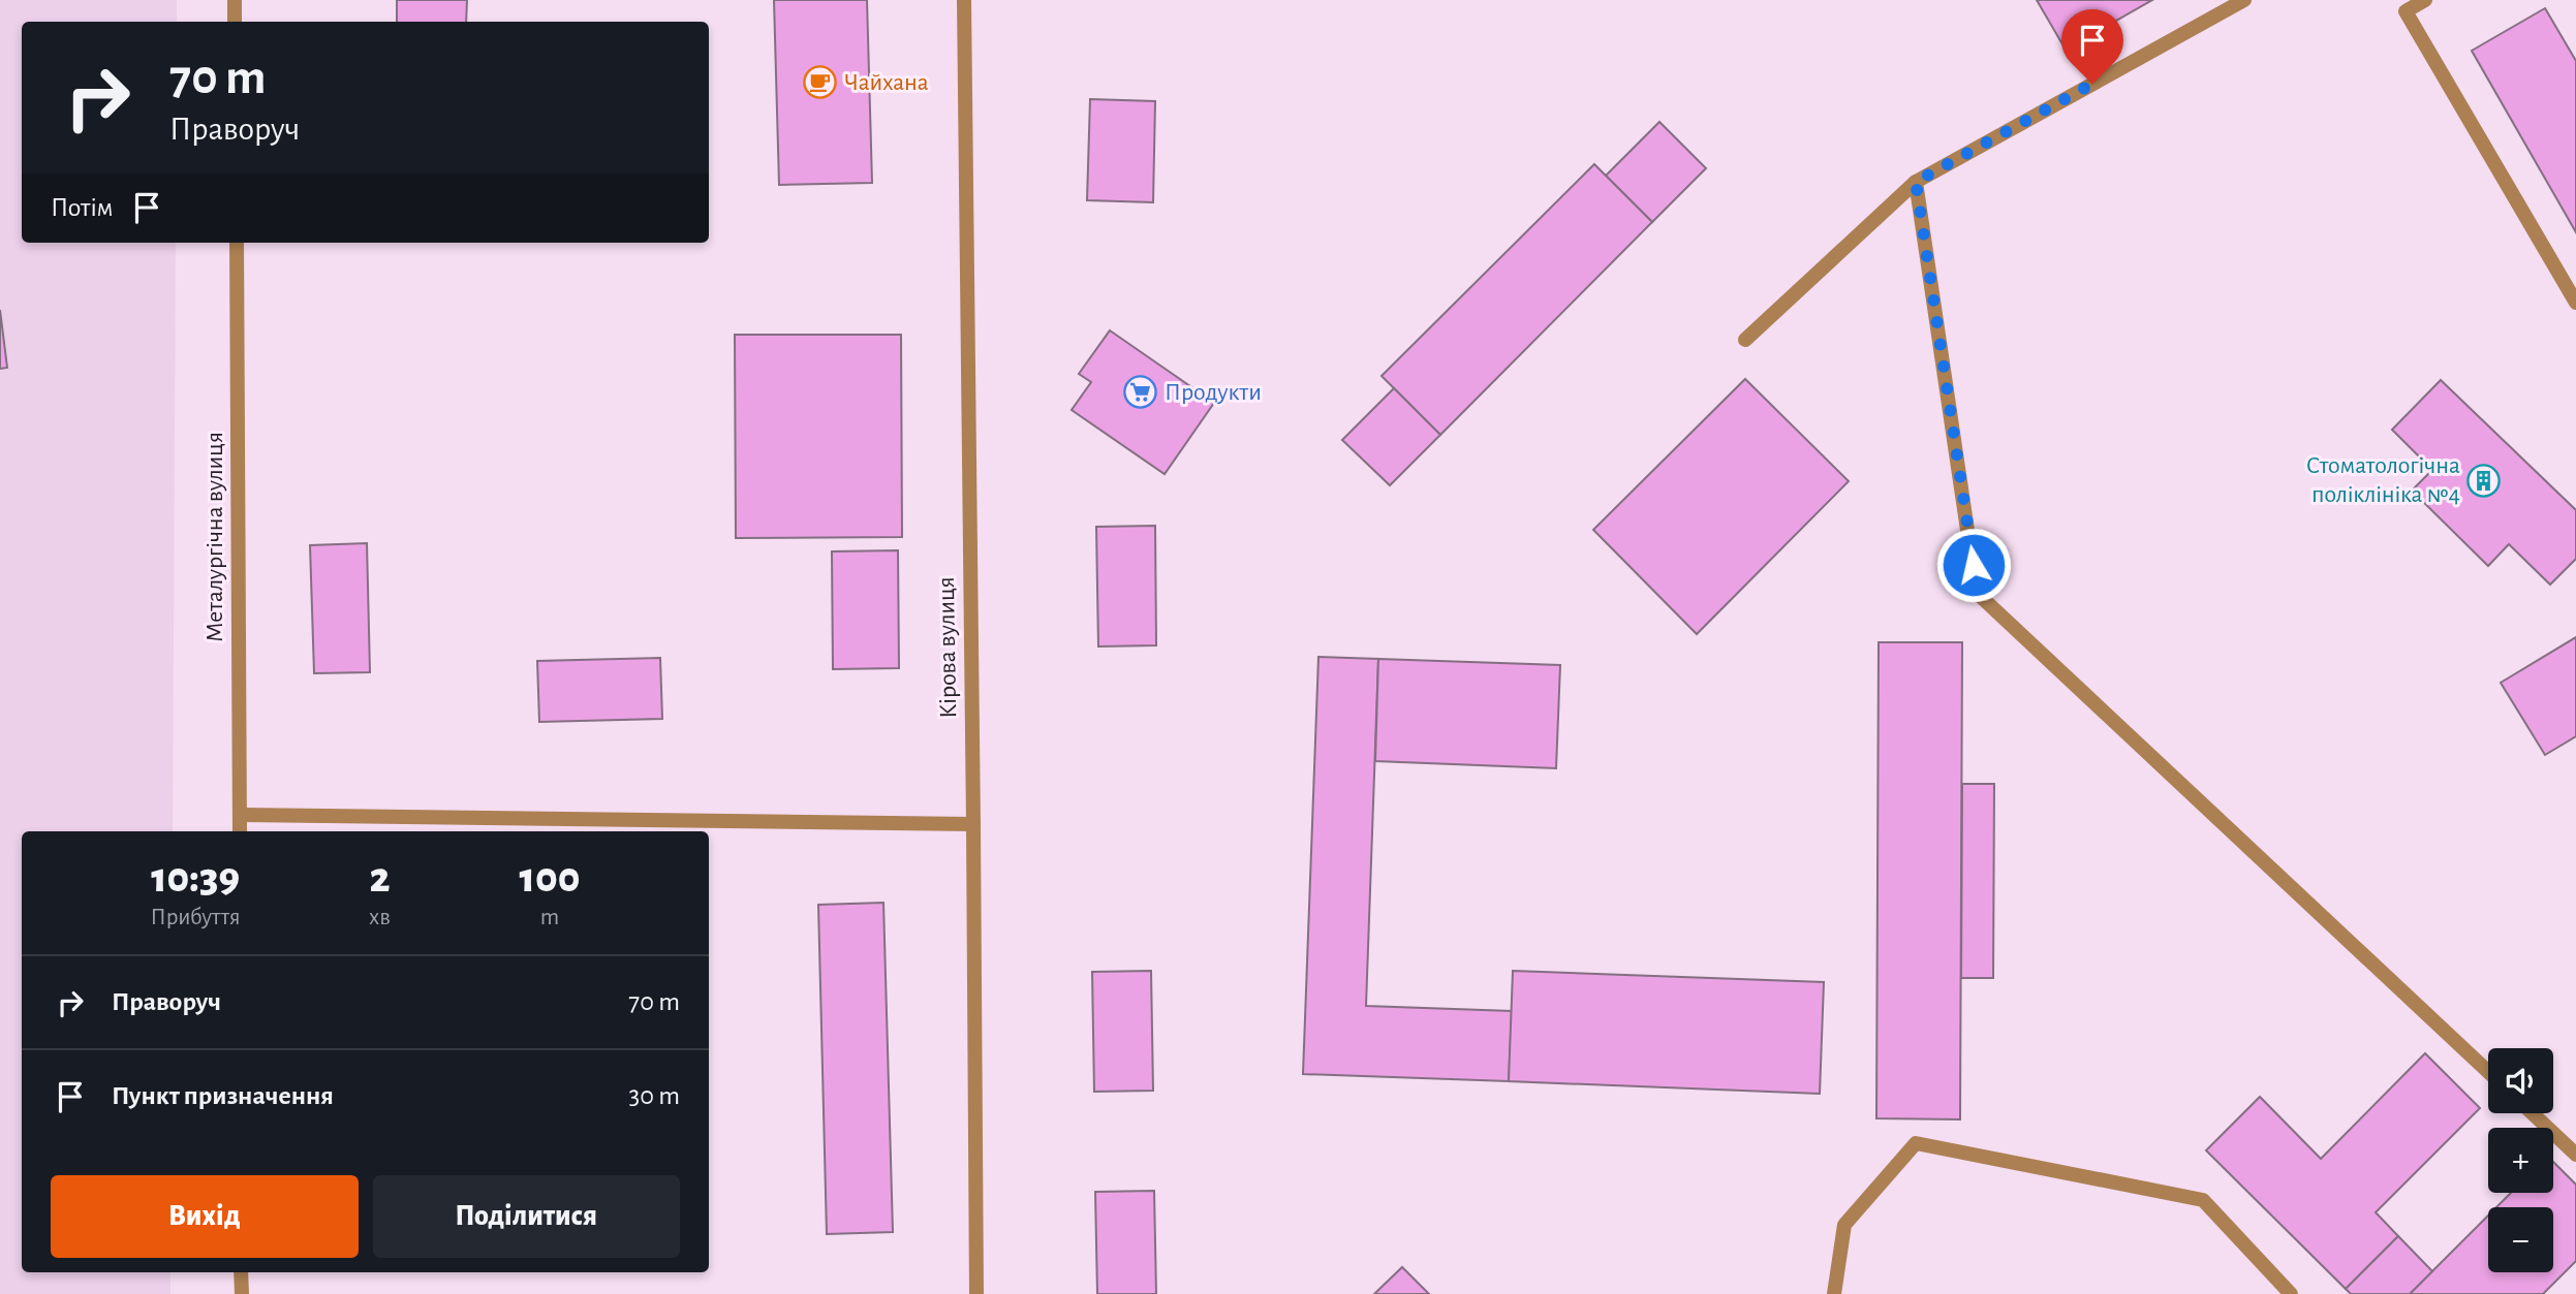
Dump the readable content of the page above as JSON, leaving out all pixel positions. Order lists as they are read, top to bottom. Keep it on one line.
{"streets":{"street":["Металургічна вулиця","Кірова вулиця"]},"places":{"cafe":["Чайхана"],"supermarket":["Продукти"],"building":["Стоматологічна поліклініка №4"]},"page":{"turn":["70 m","Праворуч"],"then":"Потім","eta":["10:39","Прибуття","2","хв","100","m"],"list":[{"name":"Праворуч","value":"70 m"},{"name":"Пункт призначення","value":"30 m"}],"map_buttons":["+","−"],"buttons":["Вихід","Поділитися"]}}
